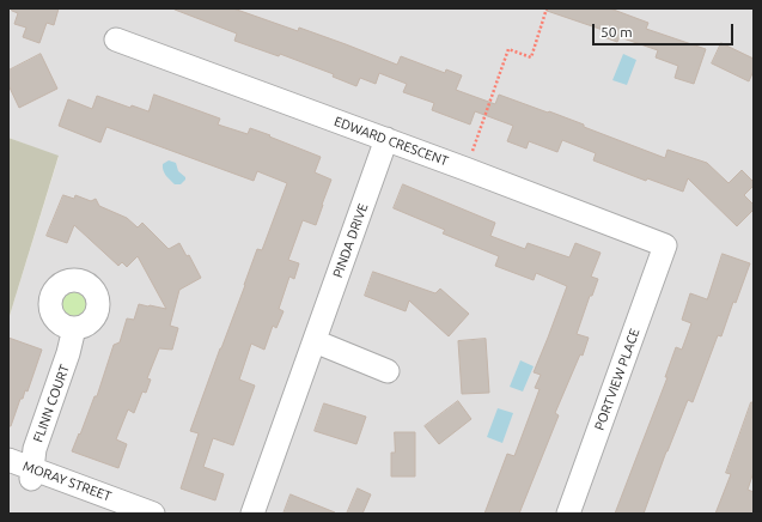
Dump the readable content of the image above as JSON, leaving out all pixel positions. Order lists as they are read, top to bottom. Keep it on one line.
{"streets":{"street":["EDWARD CRESCENT","PINDA DRIVE","PORTVIEW PLACE","FLINN COURT","MORAY STREET"]},"crossings":[["EDWARD CRESCENT","PINDA DRIVE"],["EDWARD CRESCENT","PORTVIEW PLACE"],["FLINN COURT","MORAY STREET"]],"scale_bar":"50 m"}
